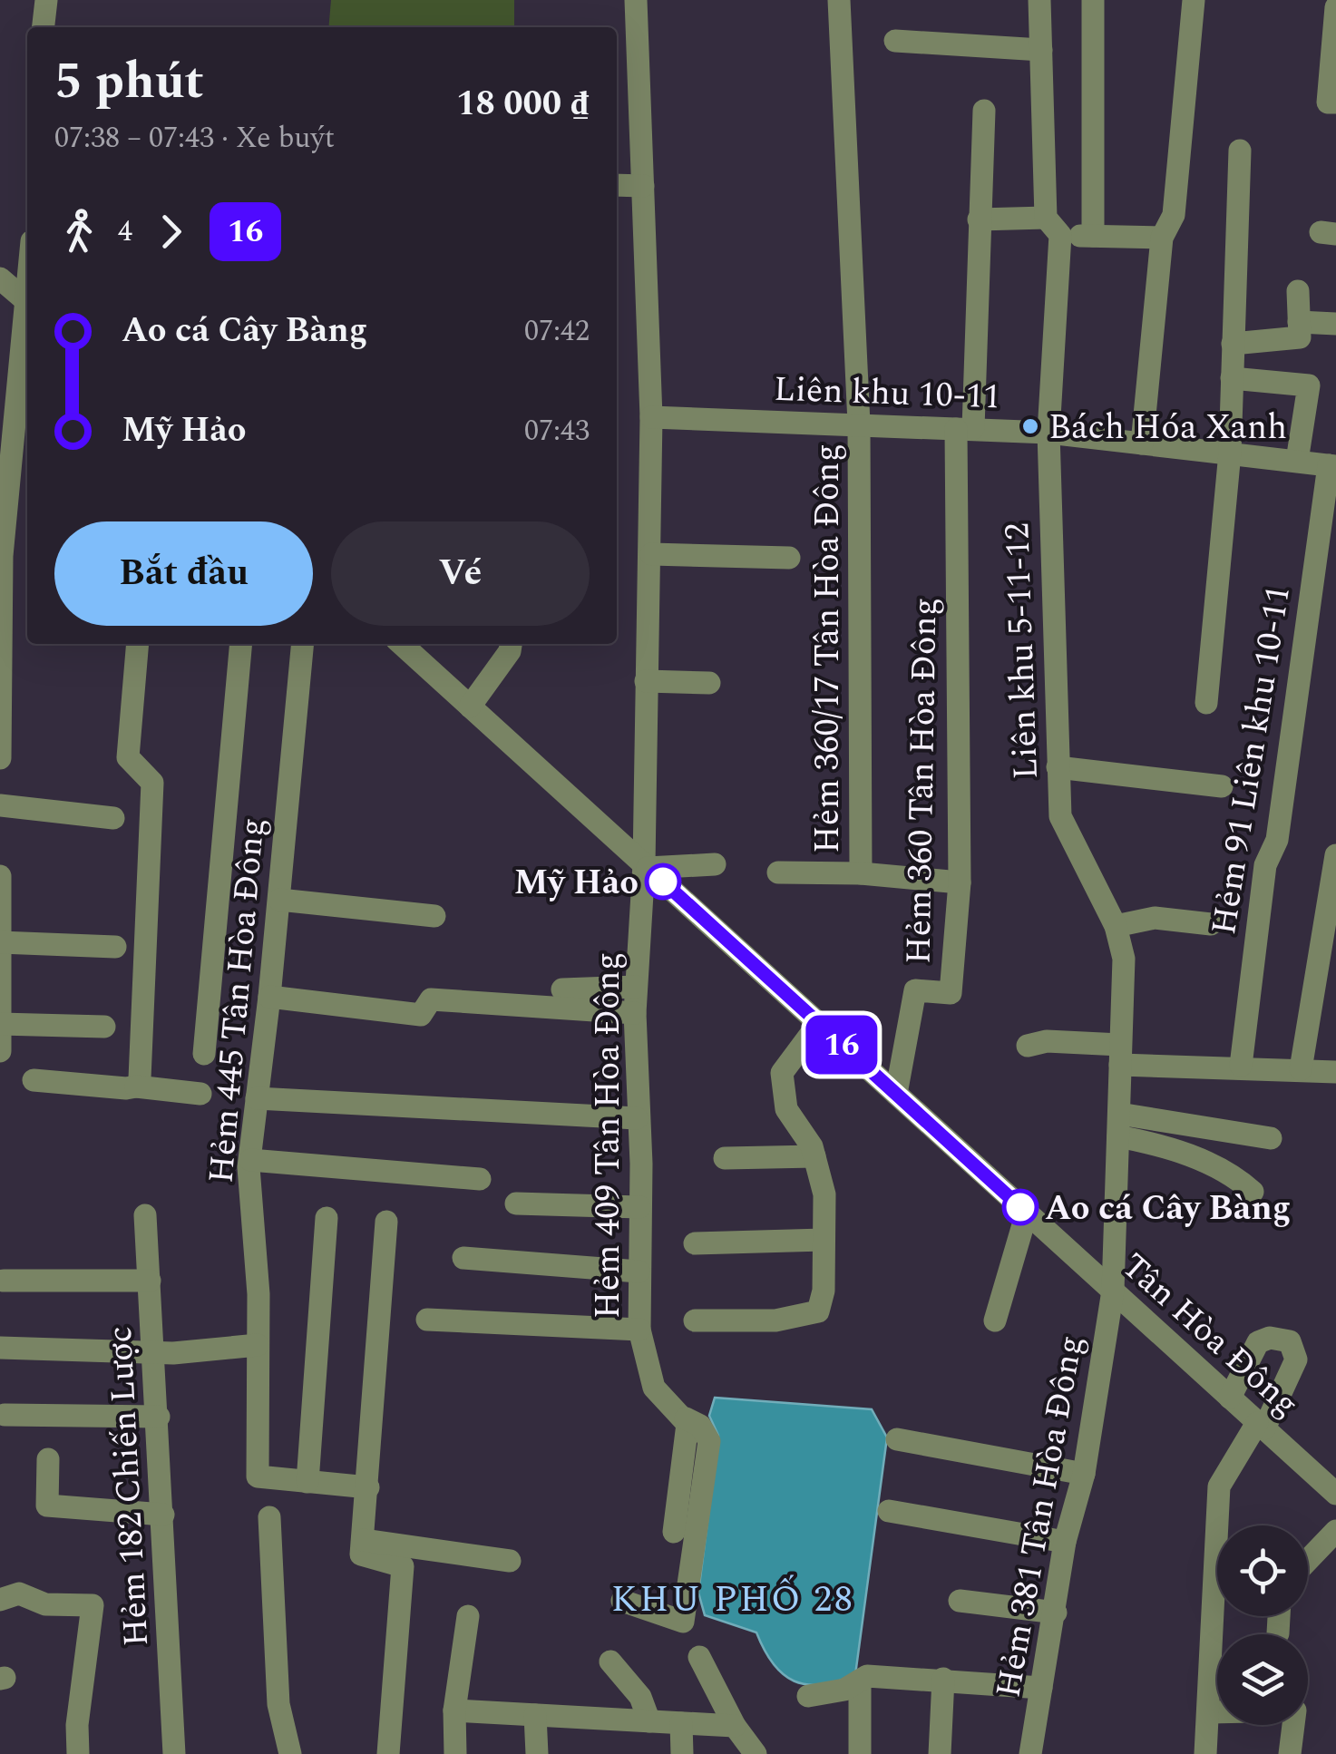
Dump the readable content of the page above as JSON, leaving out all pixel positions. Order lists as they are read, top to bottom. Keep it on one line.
{"streets":{"street":["Liên khu 10-11","Hẻm 360/17 Tân Hòa Đông","Liên khu 5-11-12","Hẻm 91 Liên khu 10-11","Hẻm 360 Tân Hòa Đông","Hẻm 445 Tân Hòa Đông","Hẻm 409 Tân Hòa Đông","Tân Hòa Đông","Hẻm 182 Chiến Lược","Hẻm 381 Tân Hòa Đông"]},"crossings":[["Liên khu 10-11","Hẻm 360/17 Tân Hòa Đông"],["Liên khu 10-11","Liên khu 5-11-12"],["Liên khu 10-11","Hẻm 91 Liên khu 10-11"],["Liên khu 10-11","Hẻm 360 Tân Hòa Đông"],["Liên khu 10-11","Hẻm 409 Tân Hòa Đông"],["Hẻm 360/17 Tân Hòa Đông","Hẻm 360 Tân Hòa Đông"],["Liên khu 5-11-12","Tân Hòa Đông"],["Liên khu 5-11-12","Hẻm 381 Tân Hòa Đông"],["Hẻm 360 Tân Hòa Đông","Tân Hòa Đông"],["Hẻm 409 Tân Hòa Đông","Tân Hòa Đông"],["Tân Hòa Đông","Hẻm 381 Tân Hòa Đông"]],"districts":["KHU PHỐ 28"],"places":["Bách Hóa Xanh","Mỹ Hảo","Ao cá Cây Bàng"],"lines":["bus line 16"],"page":{"on_map":"16","heading":["5 phút","07:38 – 07:43 · Xe buýt","18 000 ₫"],"legs":["4","16"],"list":[{"name":"Ao cá Cây Bàng","value":"07:42"},{"name":"Mỹ Hảo","value":"07:43"}],"buttons":["Bắt đầu","Vé"]}}
